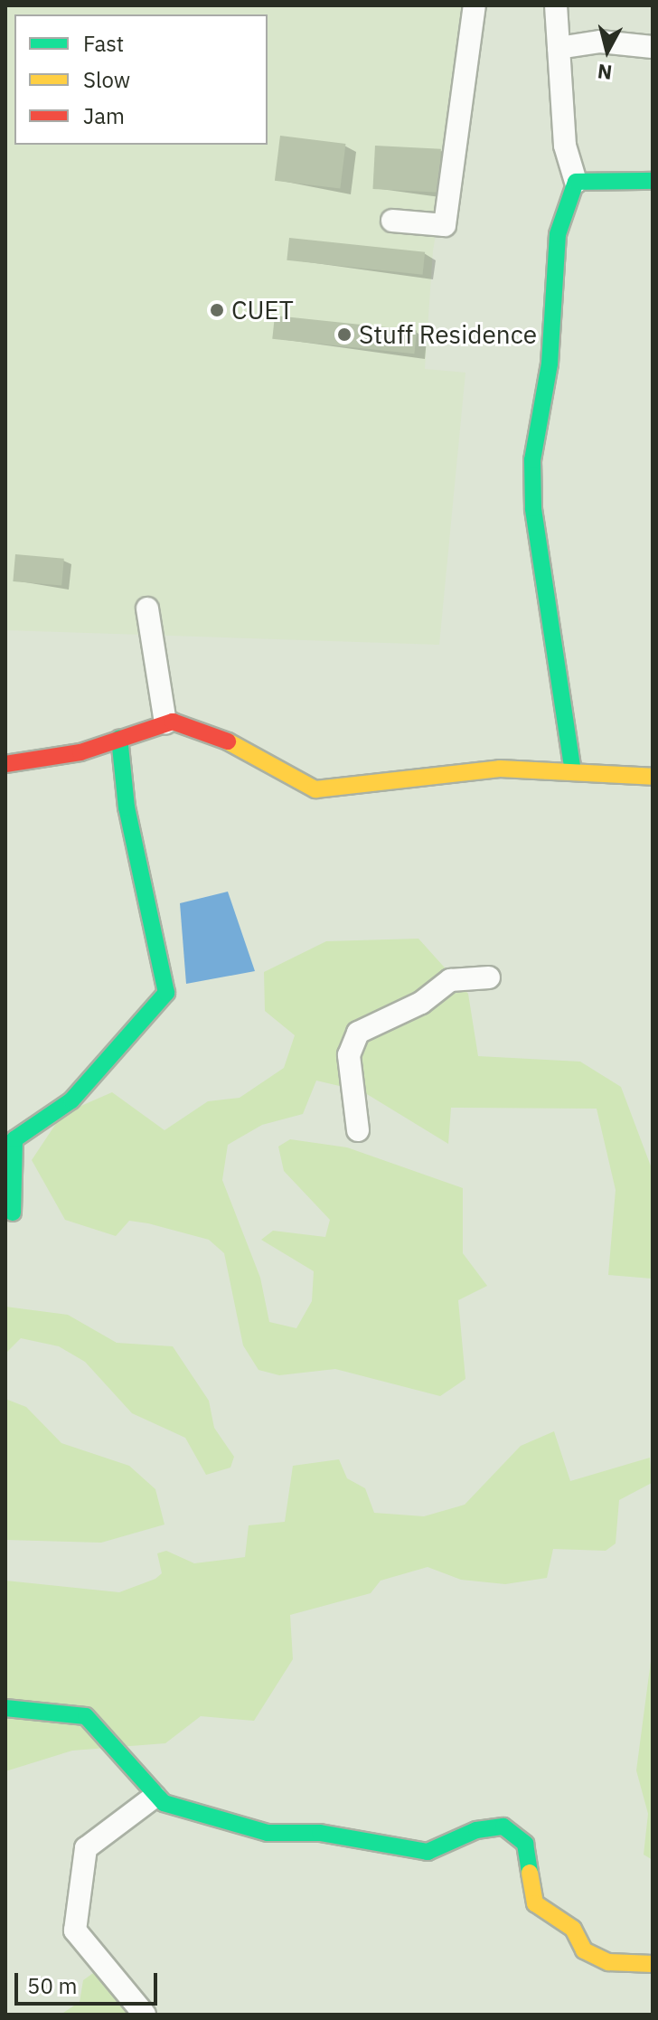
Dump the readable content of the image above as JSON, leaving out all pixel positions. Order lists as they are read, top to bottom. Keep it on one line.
{"places":["CUET","Stuff Residence"],"legend":["Fast","Slow","Jam"],"scale_bar":"50 m","north":"bottom"}
